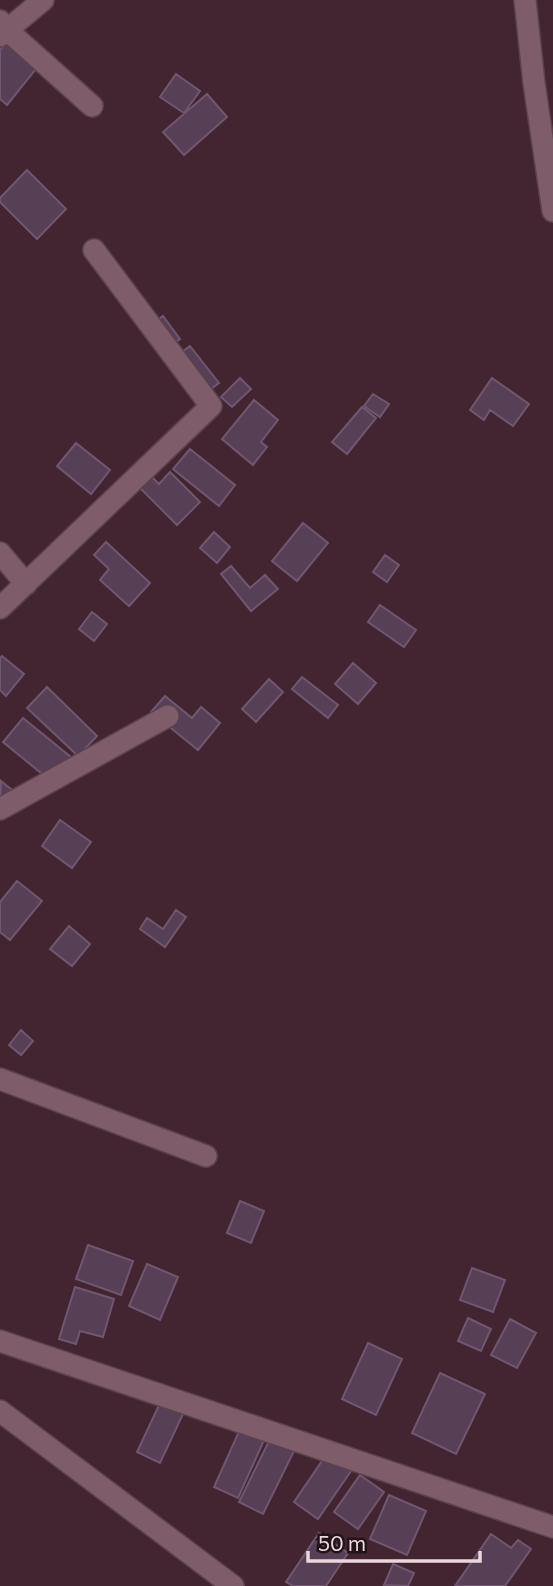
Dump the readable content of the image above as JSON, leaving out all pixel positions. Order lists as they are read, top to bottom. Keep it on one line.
{"scale_bar":"50 m"}
